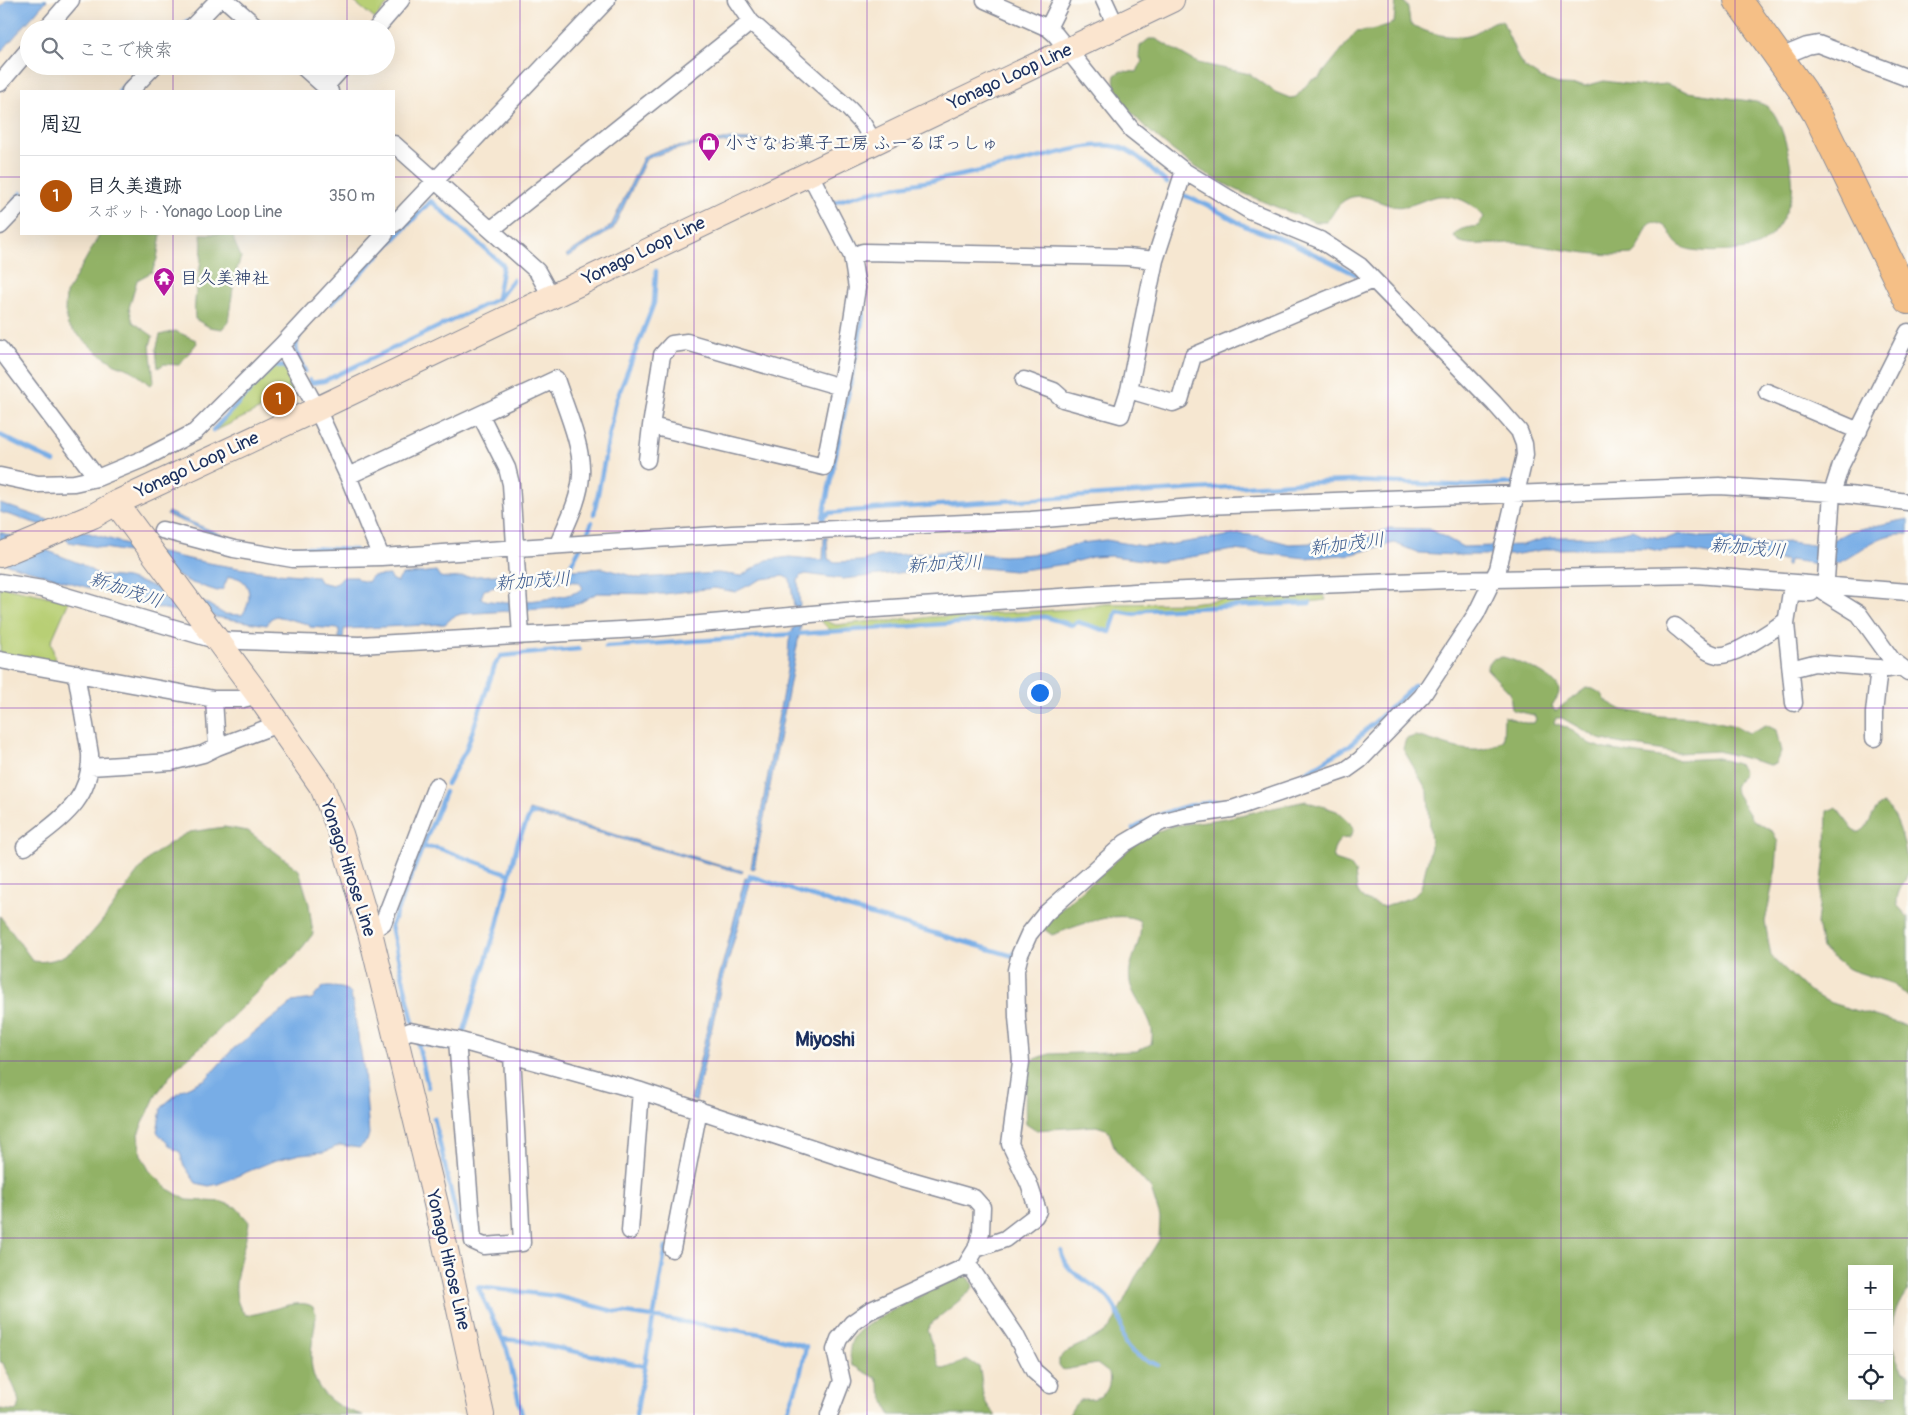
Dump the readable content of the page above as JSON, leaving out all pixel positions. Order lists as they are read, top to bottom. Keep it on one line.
{"streets":{"main road":["Yonago Loop Line","Yonago Hirose Line"]},"crossings":[["Yonago Loop Line","Yonago Hirose Line"]],"districts":["Miyoshi"],"water":["新加茂川"],"places":{"shop":["小さなお菓子工房 ふーるぽっしゅ"],"temple":["目久美神社"]},"page":{"search":"ここで検索","heading":"周辺","list":[{"mark":"1","name":"目久美遺跡","note":"スポット · Yonago Loop Line","value":"350 m"}],"pins":"1","map_buttons":["+","−"]}}
